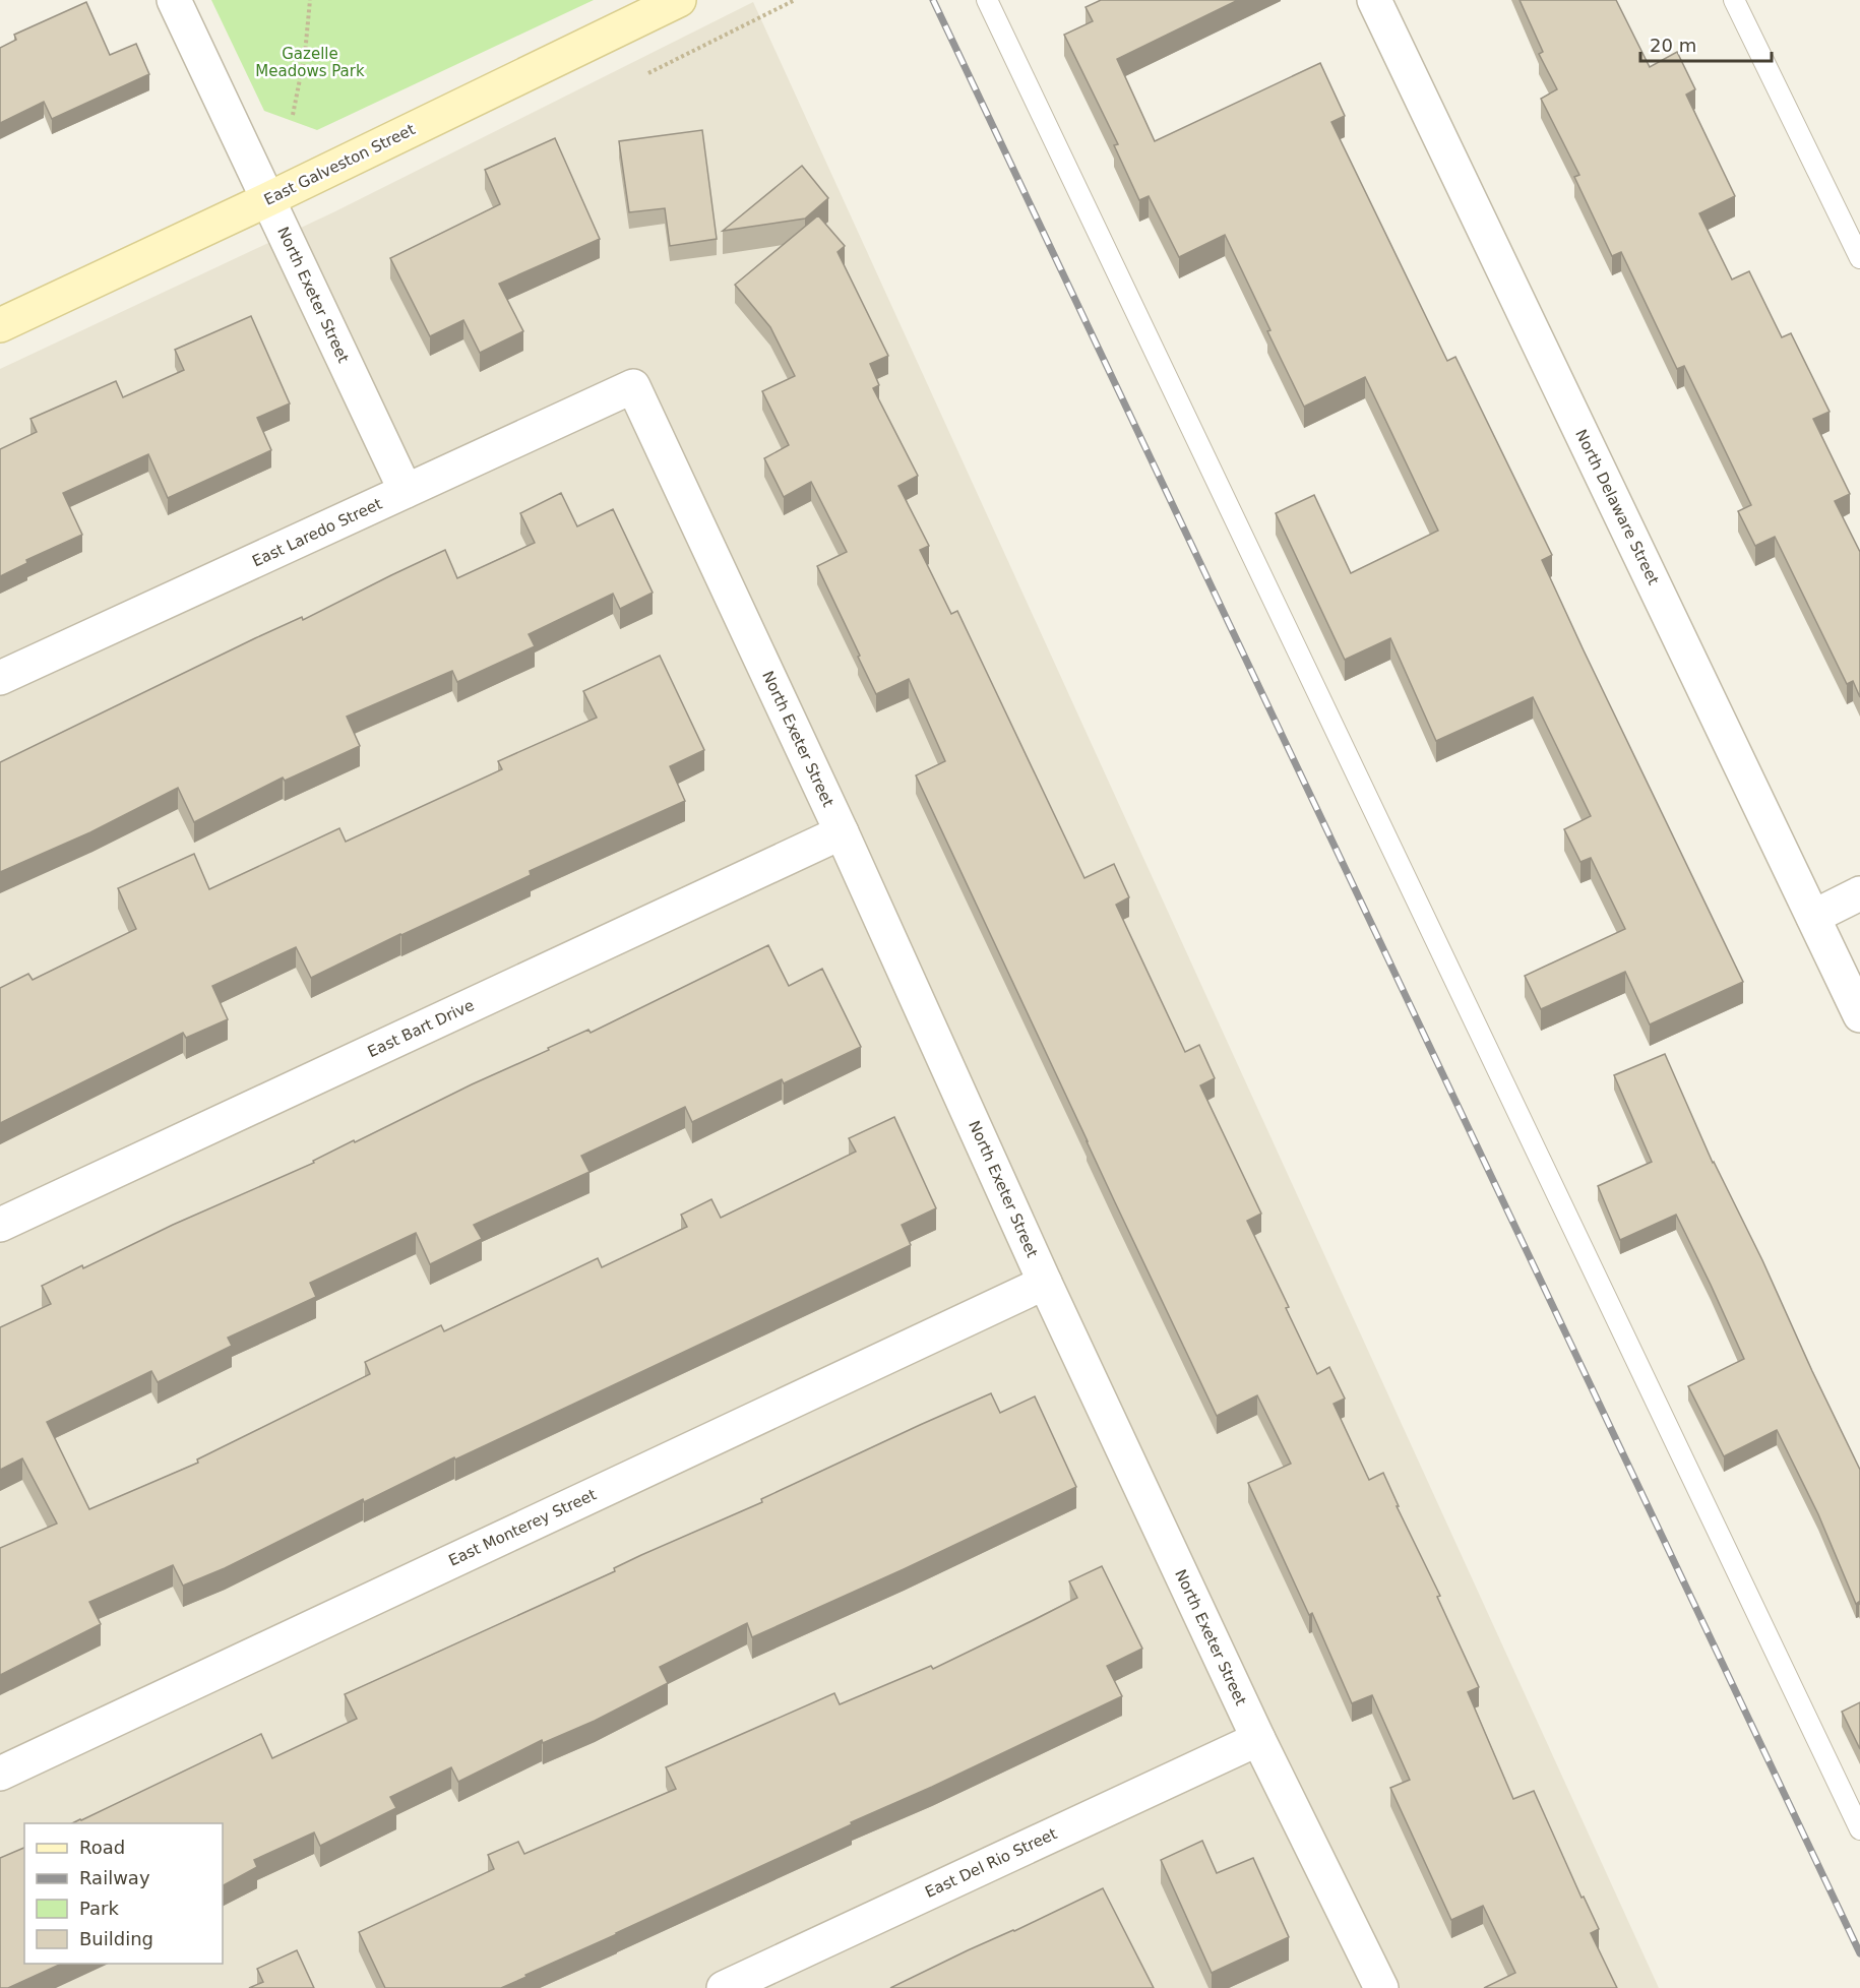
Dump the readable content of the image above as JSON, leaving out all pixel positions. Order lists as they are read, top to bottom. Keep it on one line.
{"streets":{"street":["East Galveston Street","North Exeter Street","North Delaware Street","East Laredo Street","East Bart Drive","East Monterey Street","East Del Rio Street"]},"crossings":[["East Galveston Street","North Exeter Street"],["North Exeter Street","East Laredo Street"],["North Exeter Street","East Bart Drive"],["North Exeter Street","East Monterey Street"],["North Exeter Street","East Del Rio Street"]],"parks":["Gazelle Meadows Park"],"legend":["Road","Railway","Park","Building"],"scale_bar":"20 m"}
